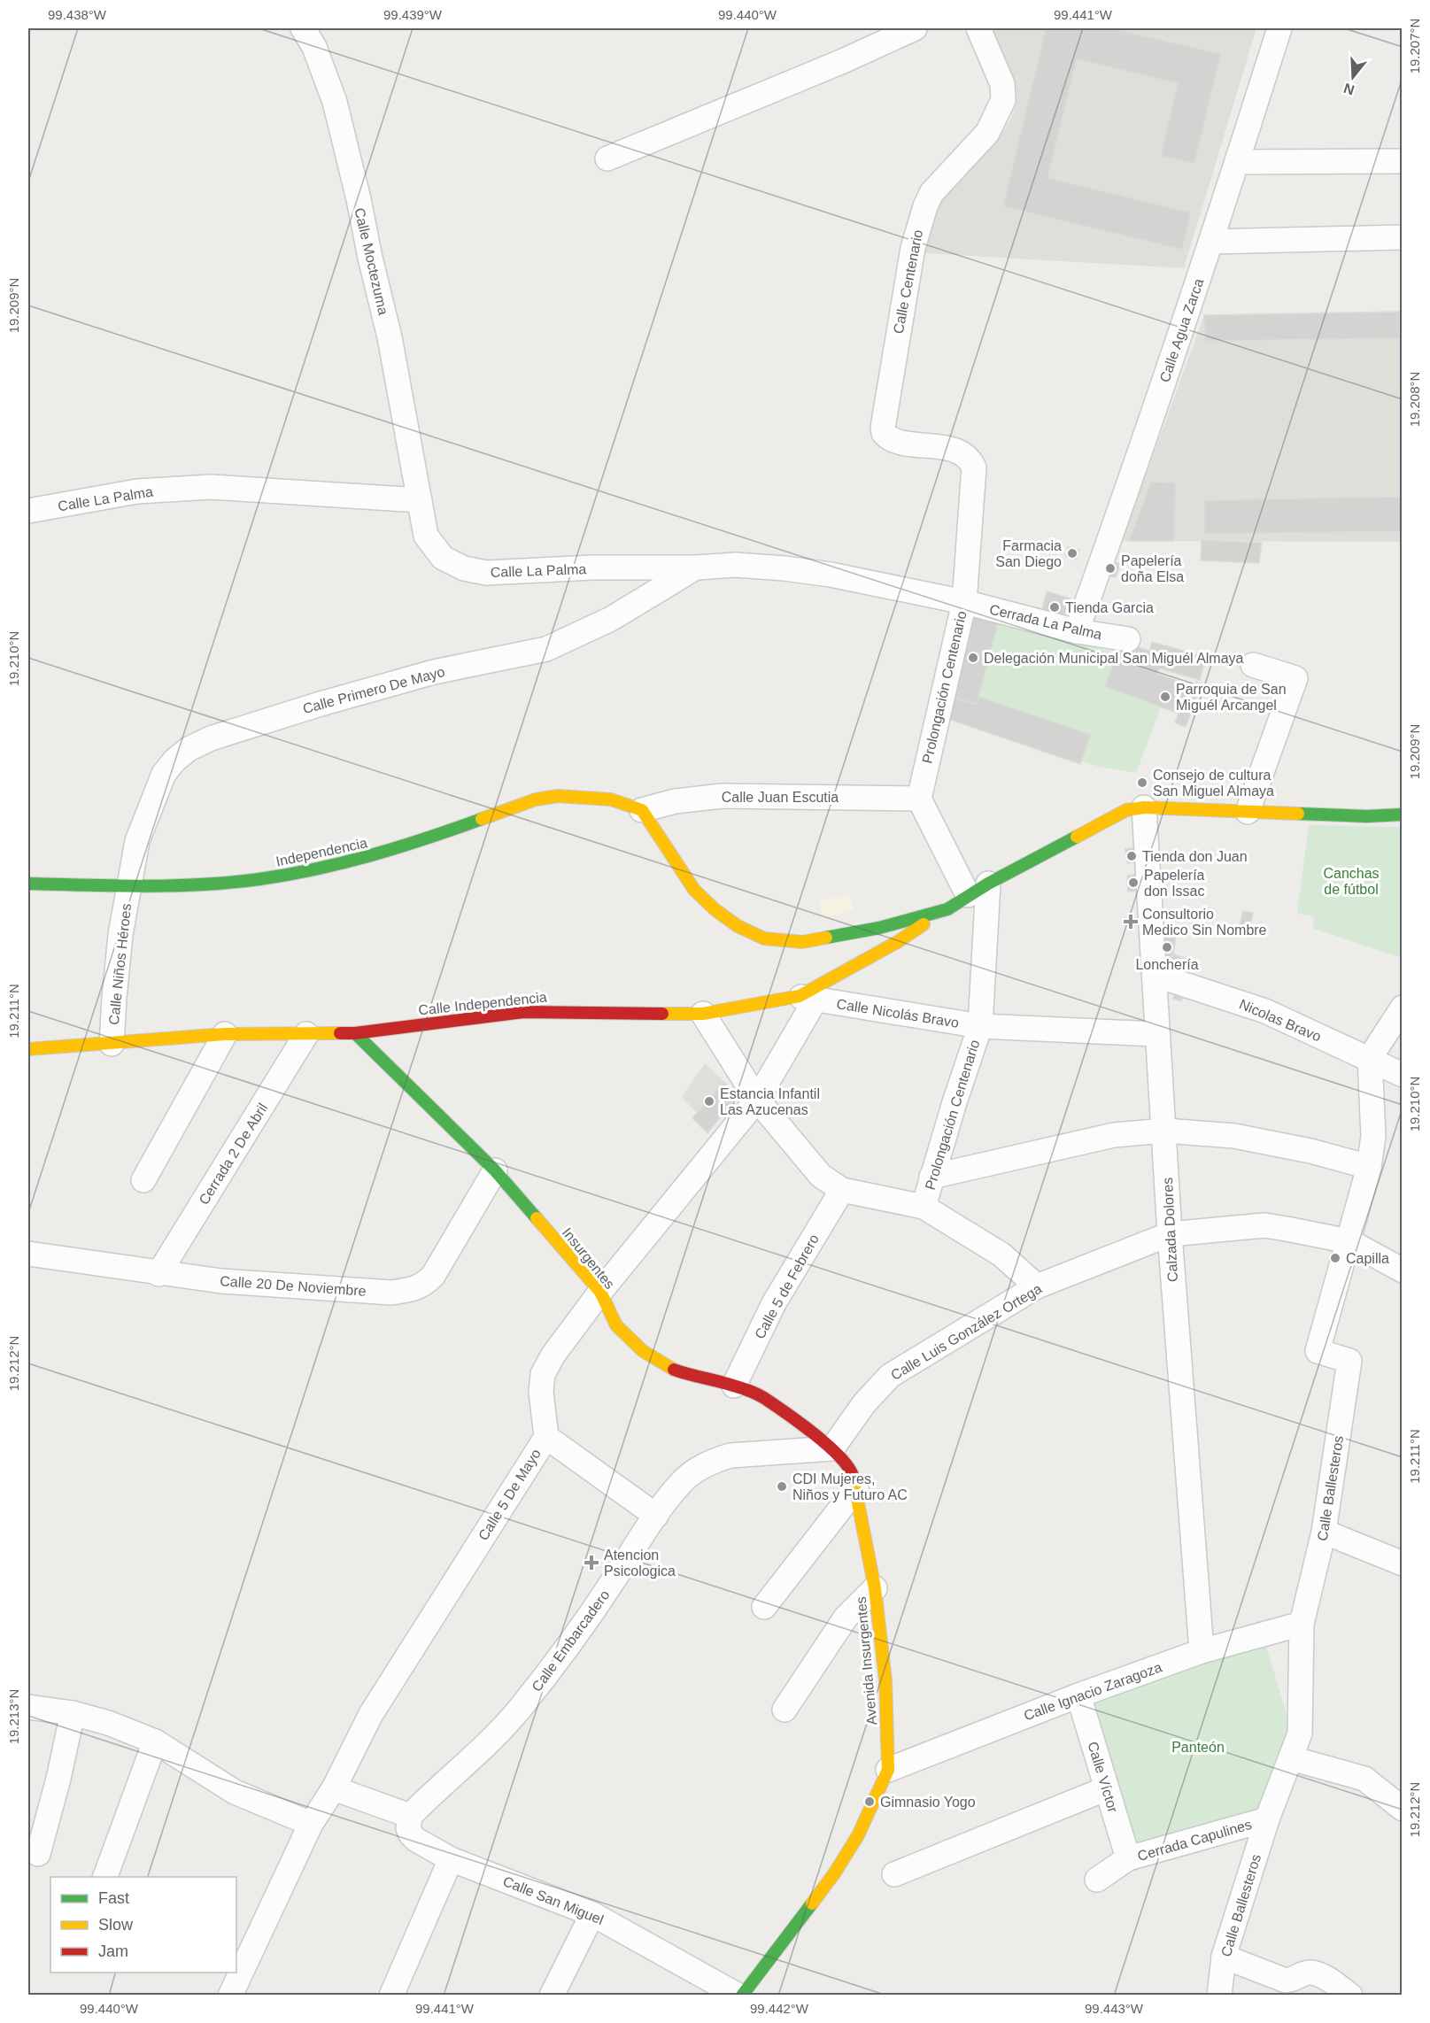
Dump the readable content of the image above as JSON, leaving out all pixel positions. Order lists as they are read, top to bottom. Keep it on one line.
{"streets":{"street":["Calle Moctezuma","Calle Centenario","Calle Agua Zarca","Calle La Palma","Cerrada La Palma","Prolongación Centenario","Calle Primero De Mayo","Calle Juan Escutia","Independencia","Calle Niños Héroes","Calle Independencia","Calle Nicolás Bravo","Nicolas Bravo","Cerrada 2 De Abril","Calzada Dolores","Insurgentes","Calle 20 De Noviembre","Calle 5 de Febrero","Calle Luis González Ortega","Calle Ballesteros","Calle 5 De Mayo","Calle Embarcadero","Avenida Insurgentes","Calle Ignacio Zaragoza","Calle Víctor","Cerrada Capulines","Calle San Miguel"]},"crossings":[["Calle Moctezuma","Calle La Palma"],["Calle Centenario","Prolongación Centenario"],["Calle Agua Zarca","Cerrada La Palma"],["Calle La Palma","Cerrada La Palma"],["Calle La Palma","Prolongación Centenario"],["Calle La Palma","Calle Primero De Mayo"],["Cerrada La Palma","Prolongación Centenario"],["Prolongación Centenario","Calle Juan Escutia"],["Prolongación Centenario","Calle Independencia"],["Prolongación Centenario","Calle Nicolás Bravo"],["Prolongación Centenario","Calle Luis González Ortega"],["Calle Primero De Mayo","Independencia"],["Calle Primero De Mayo","Calle Niños Héroes"],["Calle Juan Escutia","Independencia"],["Calle Juan Escutia","Calle Independencia"],["Independencia","Calle Niños Héroes"],["Independencia","Calle Independencia"],["Calle Niños Héroes","Calle Independencia"],["Calle Independencia","Calle Nicolás Bravo"],["Calle Independencia","Cerrada 2 De Abril"],["Calle Independencia","Calzada Dolores"],["Calle Independencia","Insurgentes"],["Calle Independencia","Calle 5 De Mayo"],["Calle Nicolás Bravo","Calzada Dolores"],["Calle Nicolás Bravo","Calle 5 De Mayo"],["Nicolas Bravo","Calzada Dolores"],["Nicolas Bravo","Calle Ballesteros"],["Cerrada 2 De Abril","Calle 20 De Noviembre"],["Calzada Dolores","Calle Luis González Ortega"],["Calzada Dolores","Calle Ignacio Zaragoza"],["Insurgentes","Calle 20 De Noviembre"],["Insurgentes","Calle 5 de Febrero"],["Insurgentes","Calle Luis González Ortega"],["Insurgentes","Calle 5 De Mayo"],["Insurgentes","Calle Embarcadero"],["Insurgentes","Avenida Insurgentes"],["Calle Luis González Ortega","Calle Ballesteros"],["Calle Luis González Ortega","Calle Embarcadero"],["Calle Luis González Ortega","Avenida Insurgentes"],["Calle Ballesteros","Calle Ignacio Zaragoza"],["Calle Ballesteros","Cerrada Capulines"],["Calle Embarcadero","Avenida Insurgentes"],["Calle Embarcadero","Calle San Miguel"],["Avenida Insurgentes","Calle Ignacio Zaragoza"],["Avenida Insurgentes","Calle San Miguel"],["Calle Ignacio Zaragoza","Calle Víctor"],["Calle Víctor","Cerrada Capulines"]],"parks":["Canchas de fútbol","Panteón"],"places":{"other":["Farmacia San Diego","Papelería doña Elsa","Tienda Garcia","Delegación Municipal San Miguél Almaya","Parroquia de San Miguél Arcangel","Consejo de cultura San Miguel Almaya","Tienda don Juan","Papelería don Issac","Lonchería","Estancia Infantil Las Azucenas","Capilla","CDI Mujeres, Niños y Futuro AC","Gimnasio Yogo"],"health":["Consultorio Medico Sin Nombre","Atencion Psicologica"]},"legend":["Fast","Slow","Jam"],"north":"bottom","coordinates":["99.438°W","99.439°W","99.440°W","99.441°W","19.207°N","19.209°N","19.208°N","19.210°N","19.211°N","19.212°N","19.213°N","99.442°W","99.443°W"]}
